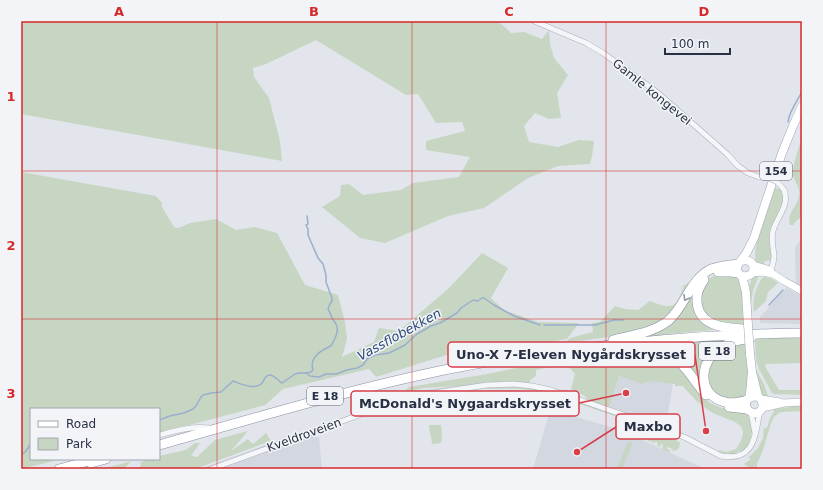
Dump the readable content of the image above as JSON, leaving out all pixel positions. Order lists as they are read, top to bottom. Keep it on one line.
{"streets":{"highway":["E 18"],"main road":["154"],"street":["Gamle kongevei","Kveldroveien"]},"crossings":[["154","E 18"],["E 18","Kveldroveien"]],"water":["Vassflobekken"],"places":["McDonald's Nygaardskrysset","Uno-X 7-Eleven Nygårdskrysset","Maxbo"],"legend":["Road","Park"],"scale_bar":"100 m","grid":{"columns":["A","B","C","D"],"rows":["1","2","3"]}}
